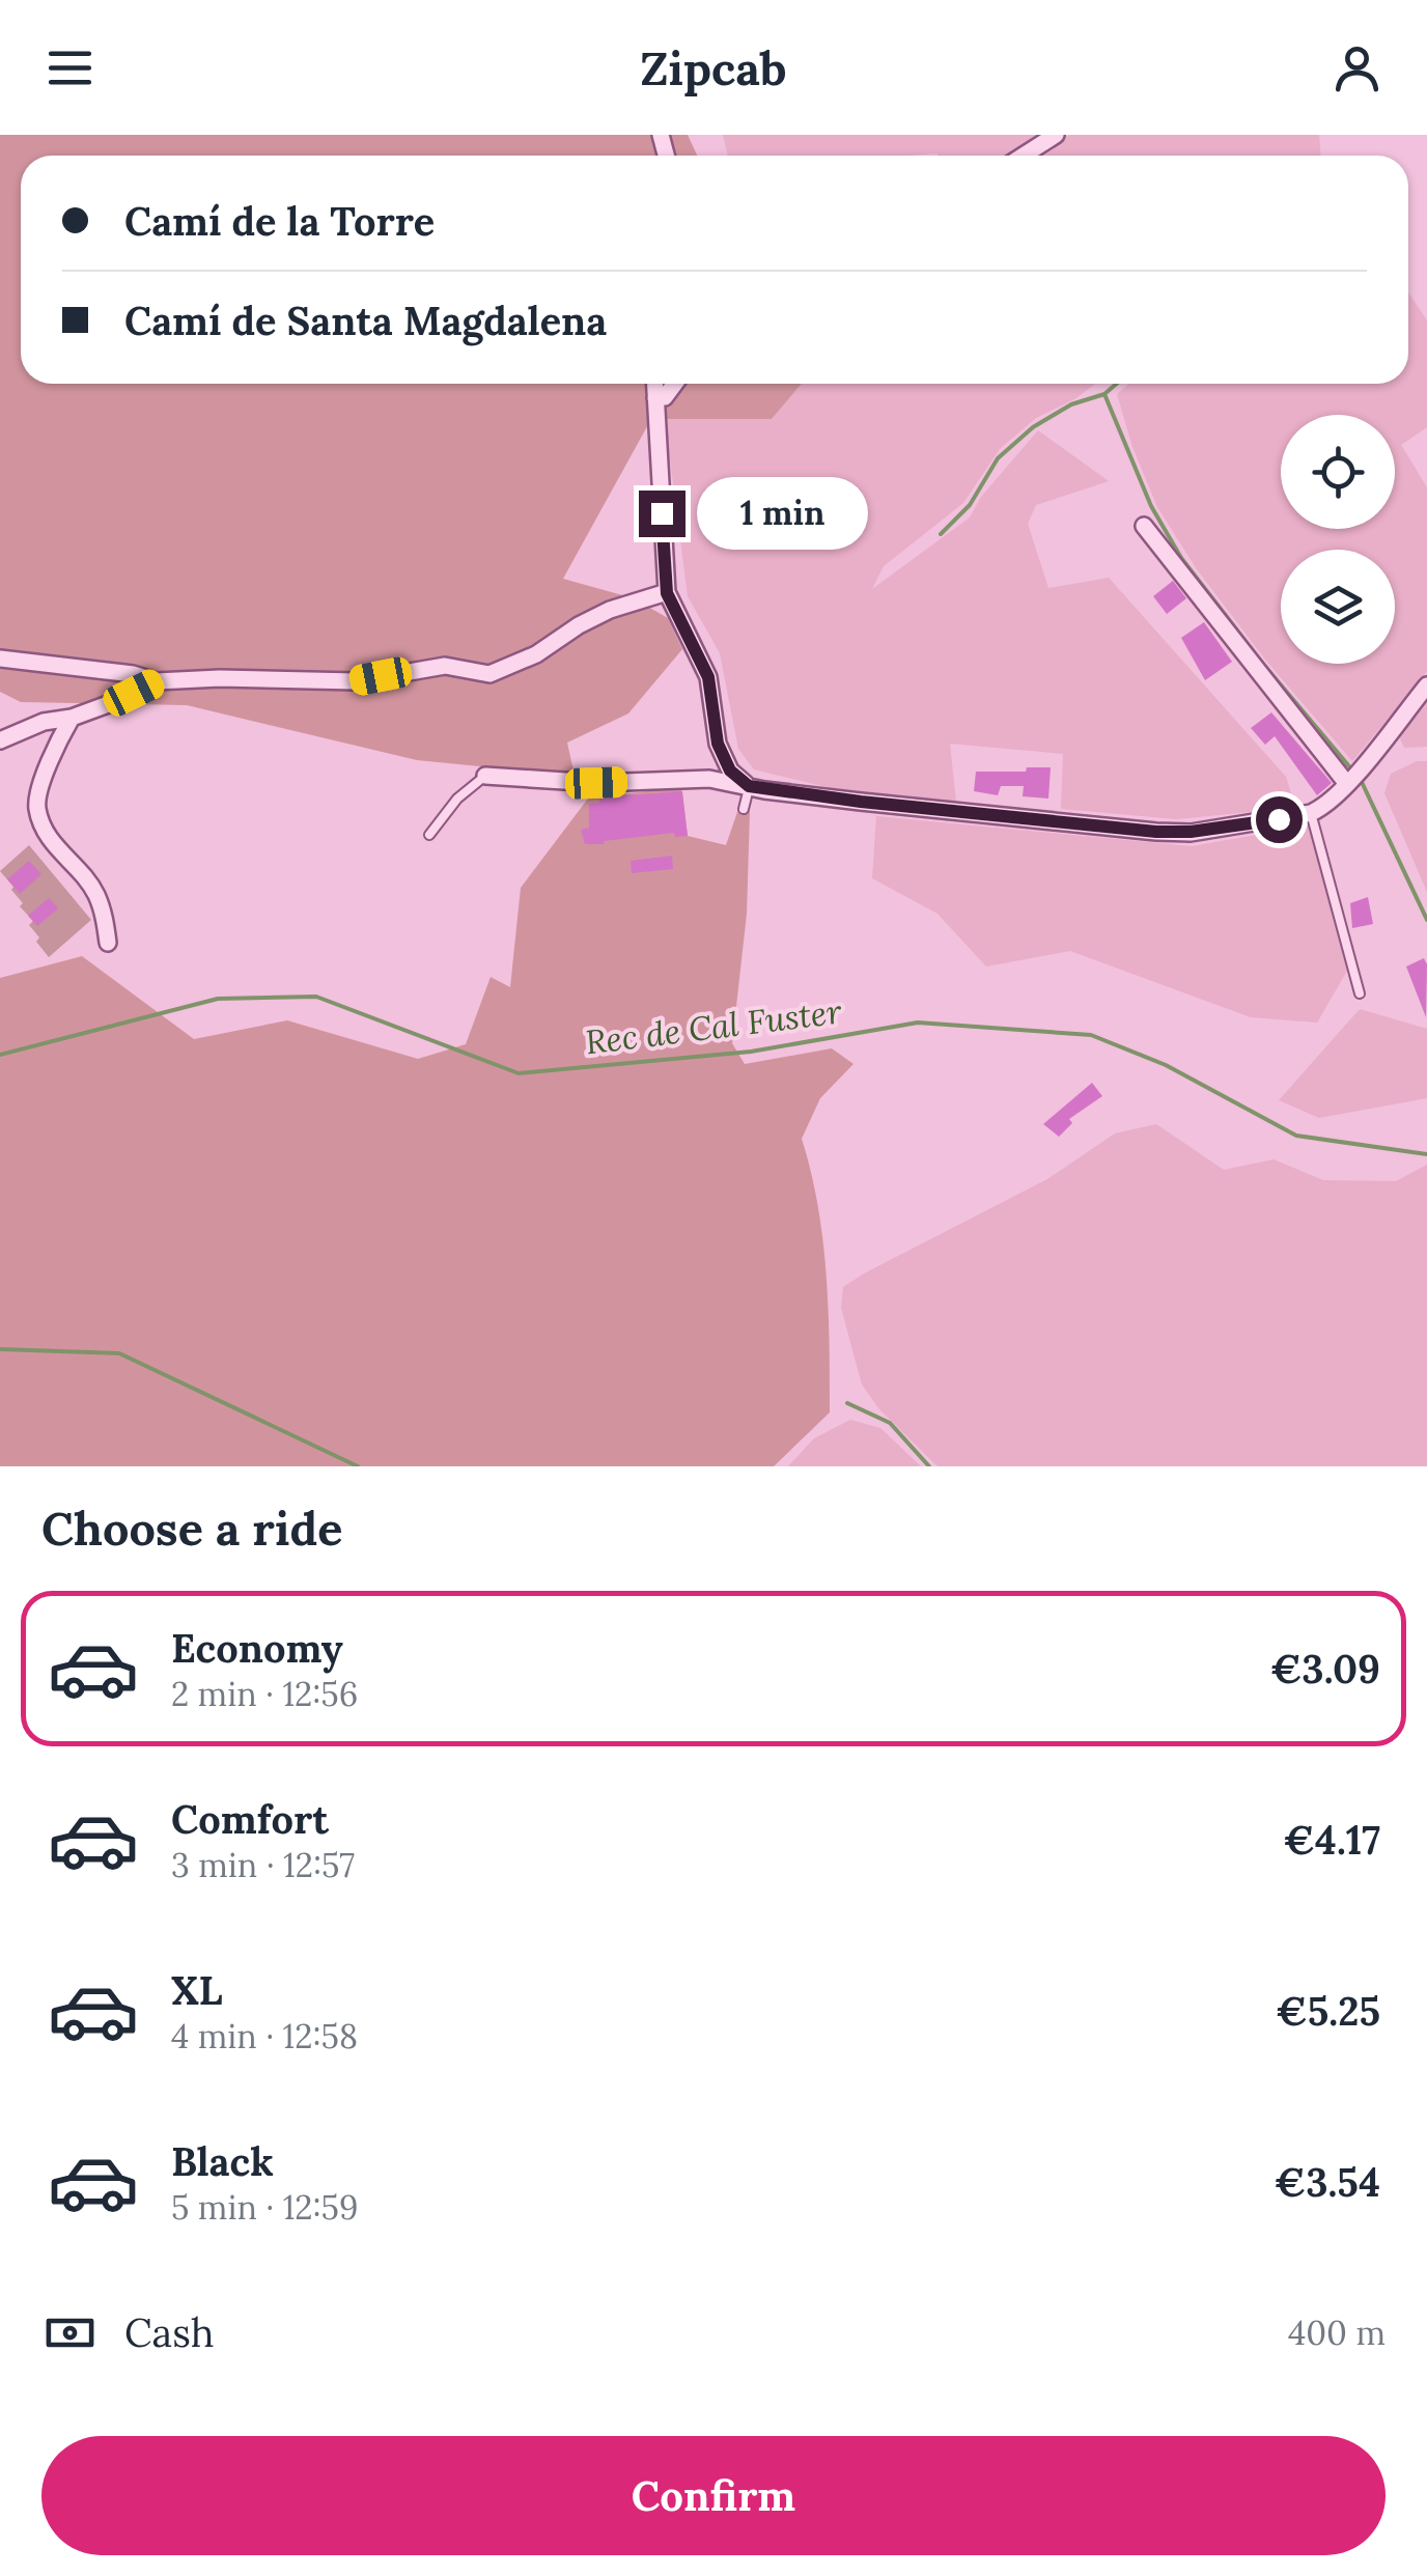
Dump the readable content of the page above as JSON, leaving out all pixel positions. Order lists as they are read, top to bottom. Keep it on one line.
{"water":["Rec de Cal Fuster"],"page":{"header":"Zipcab","banner":["Camí de la Torre","Camí de Santa Magdalena"],"bubble":"1 min","heading":"Choose a ride","list":[{"name":"Economy","note":"2 min · 12:56","value":"€3.09"},{"name":"Comfort","note":"3 min · 12:57","value":"€4.17"},{"name":"XL","note":"4 min · 12:58","value":"€5.25"},{"name":"Black","note":"5 min · 12:59","value":"€3.54"}],"pay":["Cash","400 m"],"buttons":"Confirm"}}
